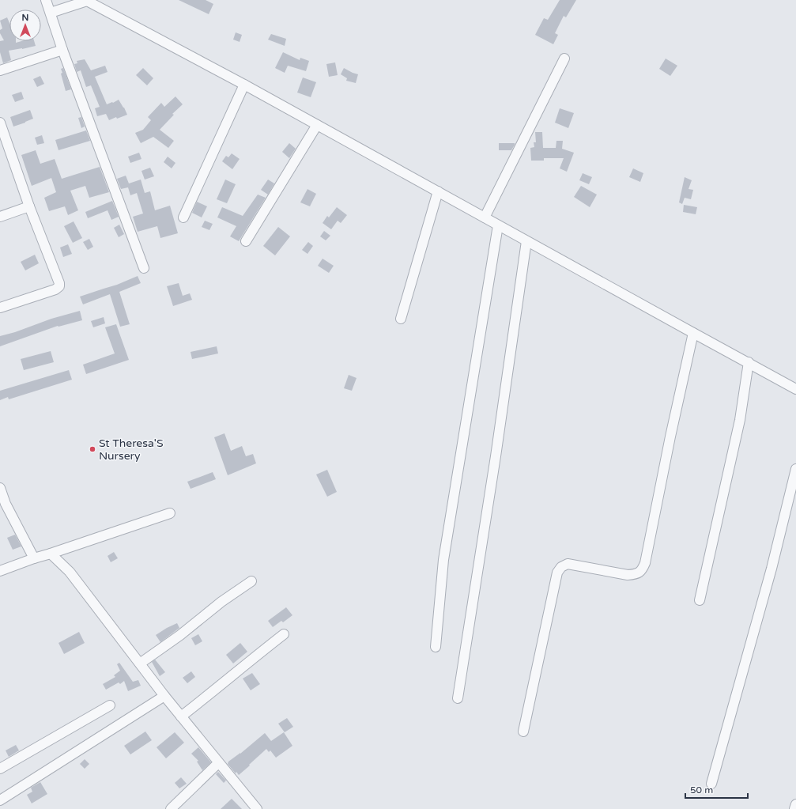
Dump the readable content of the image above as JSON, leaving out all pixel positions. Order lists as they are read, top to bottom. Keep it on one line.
{"places":["St Theresa'S Nursery"],"scale_bar":"50 m","north":"top"}
